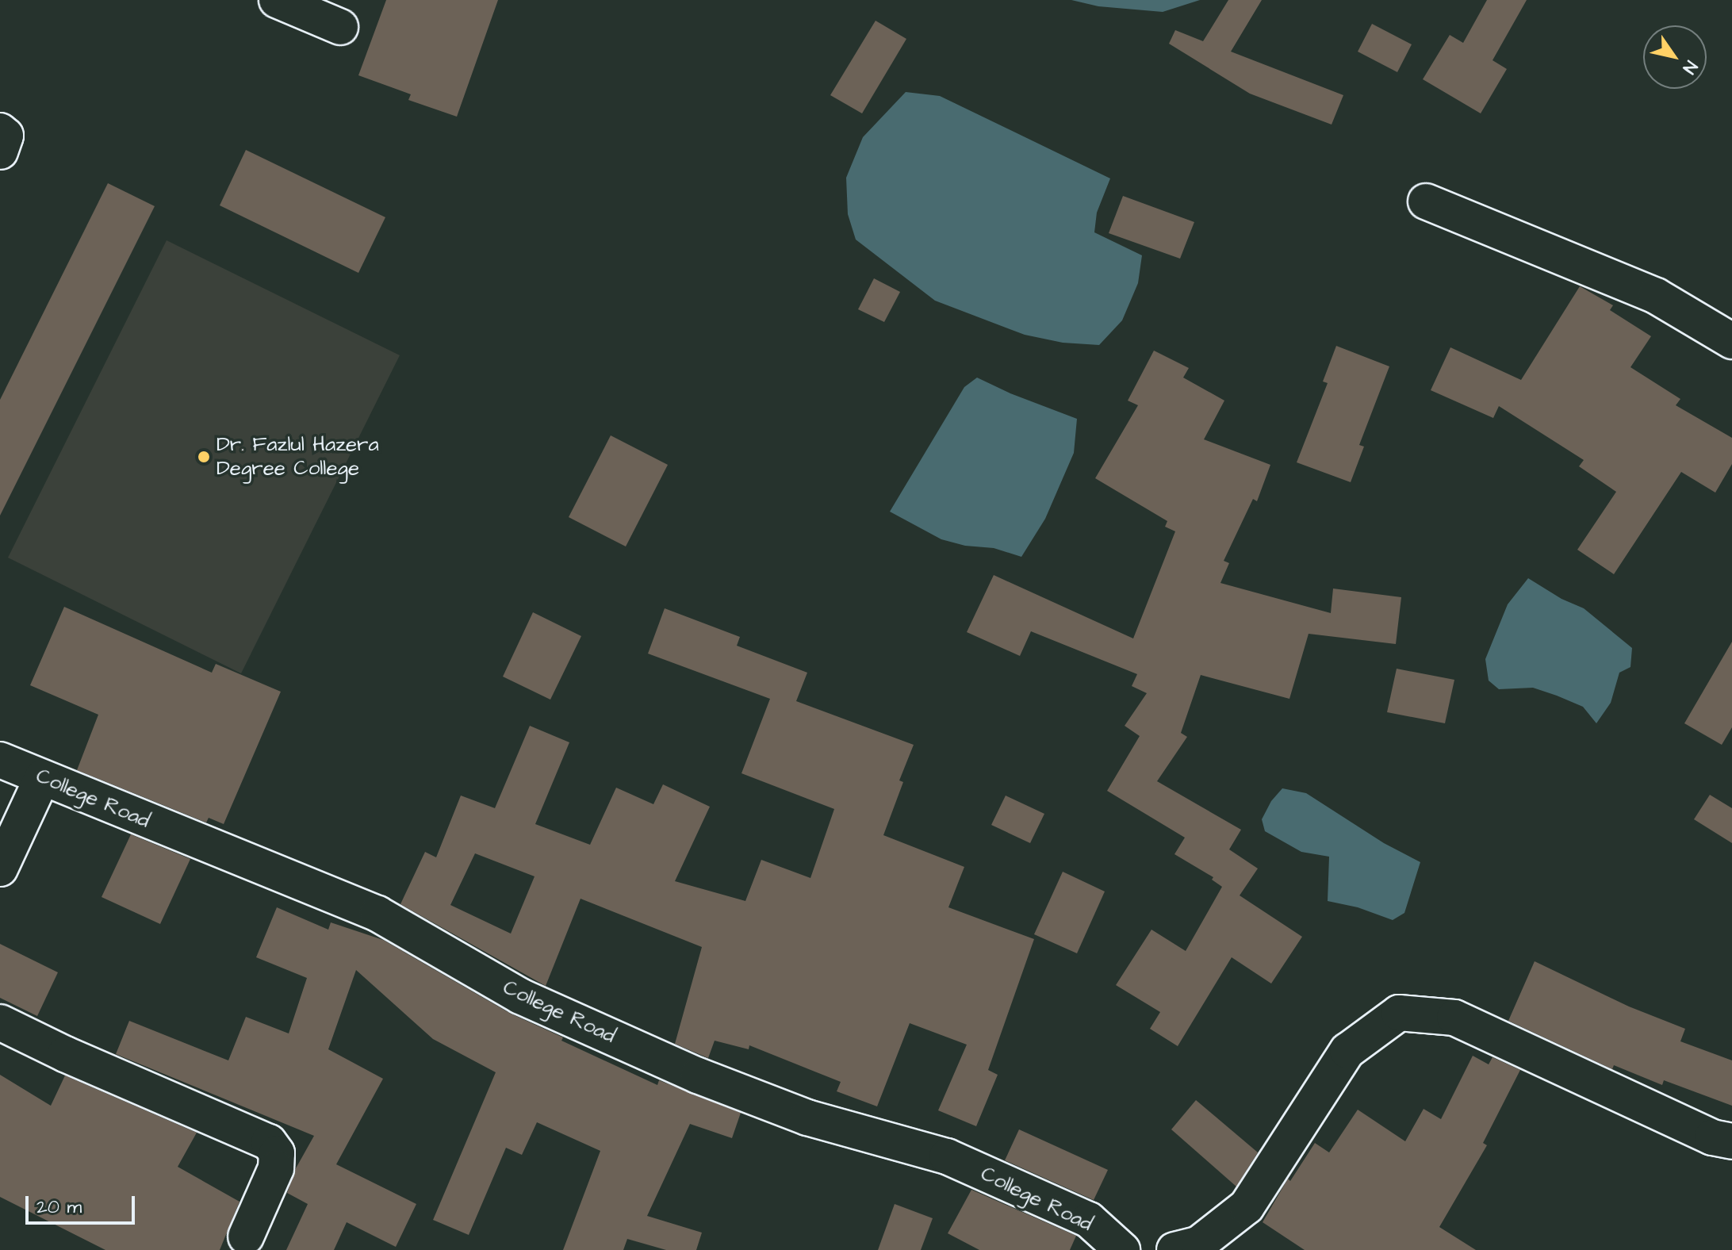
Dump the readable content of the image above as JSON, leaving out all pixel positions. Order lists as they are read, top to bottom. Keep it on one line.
{"streets":{"street":["College Road"]},"places":["Dr. Fazlul Hazera Degree College"],"scale_bar":"20 m","north":"bottom right"}
